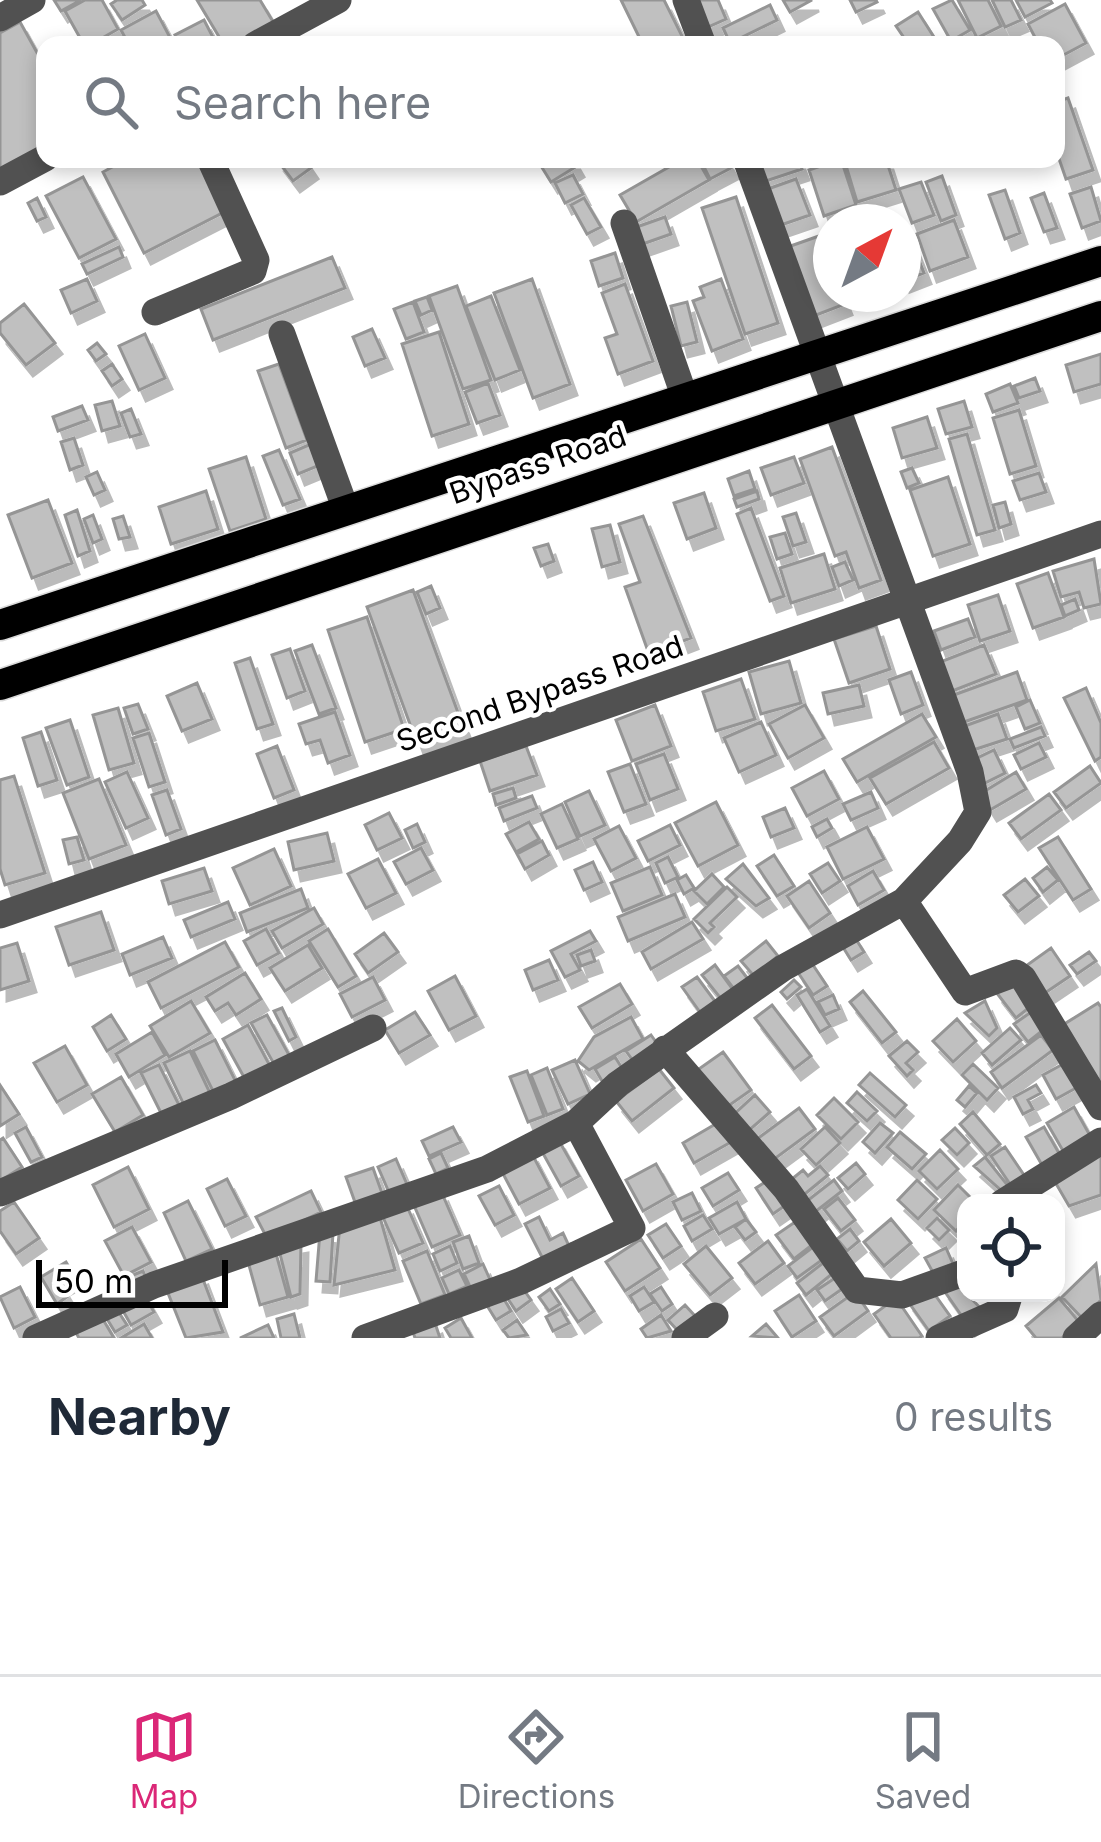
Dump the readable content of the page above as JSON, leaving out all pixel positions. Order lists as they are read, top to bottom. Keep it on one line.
{"streets":{"main road":["Bypass Road"],"street":["Second Bypass Road"]},"scale_bar":"50 m","north":"top right","page":{"search":"Search here","scale":"50 m","heading":["Nearby","0 results"],"nav":["Map","Directions","Saved"]}}
